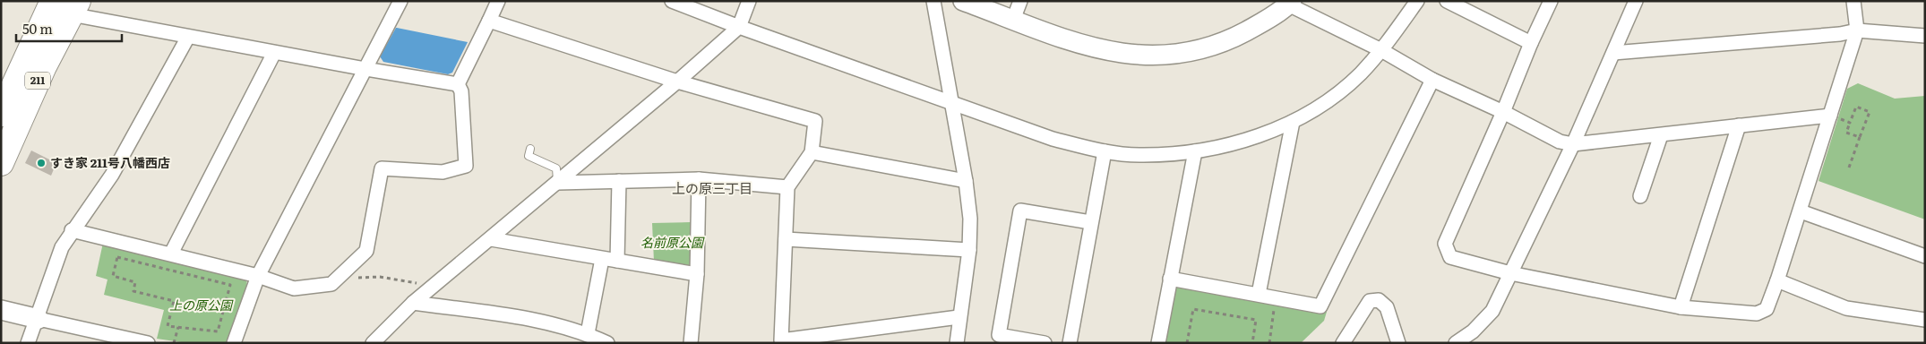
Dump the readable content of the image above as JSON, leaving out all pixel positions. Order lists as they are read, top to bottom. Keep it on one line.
{"streets":{"highway":["211"]},"districts":["上の原三丁目"],"parks":["名前原公園","上の原公園"],"places":["すき家 211号八幡西店"],"scale_bar":"50 m"}
